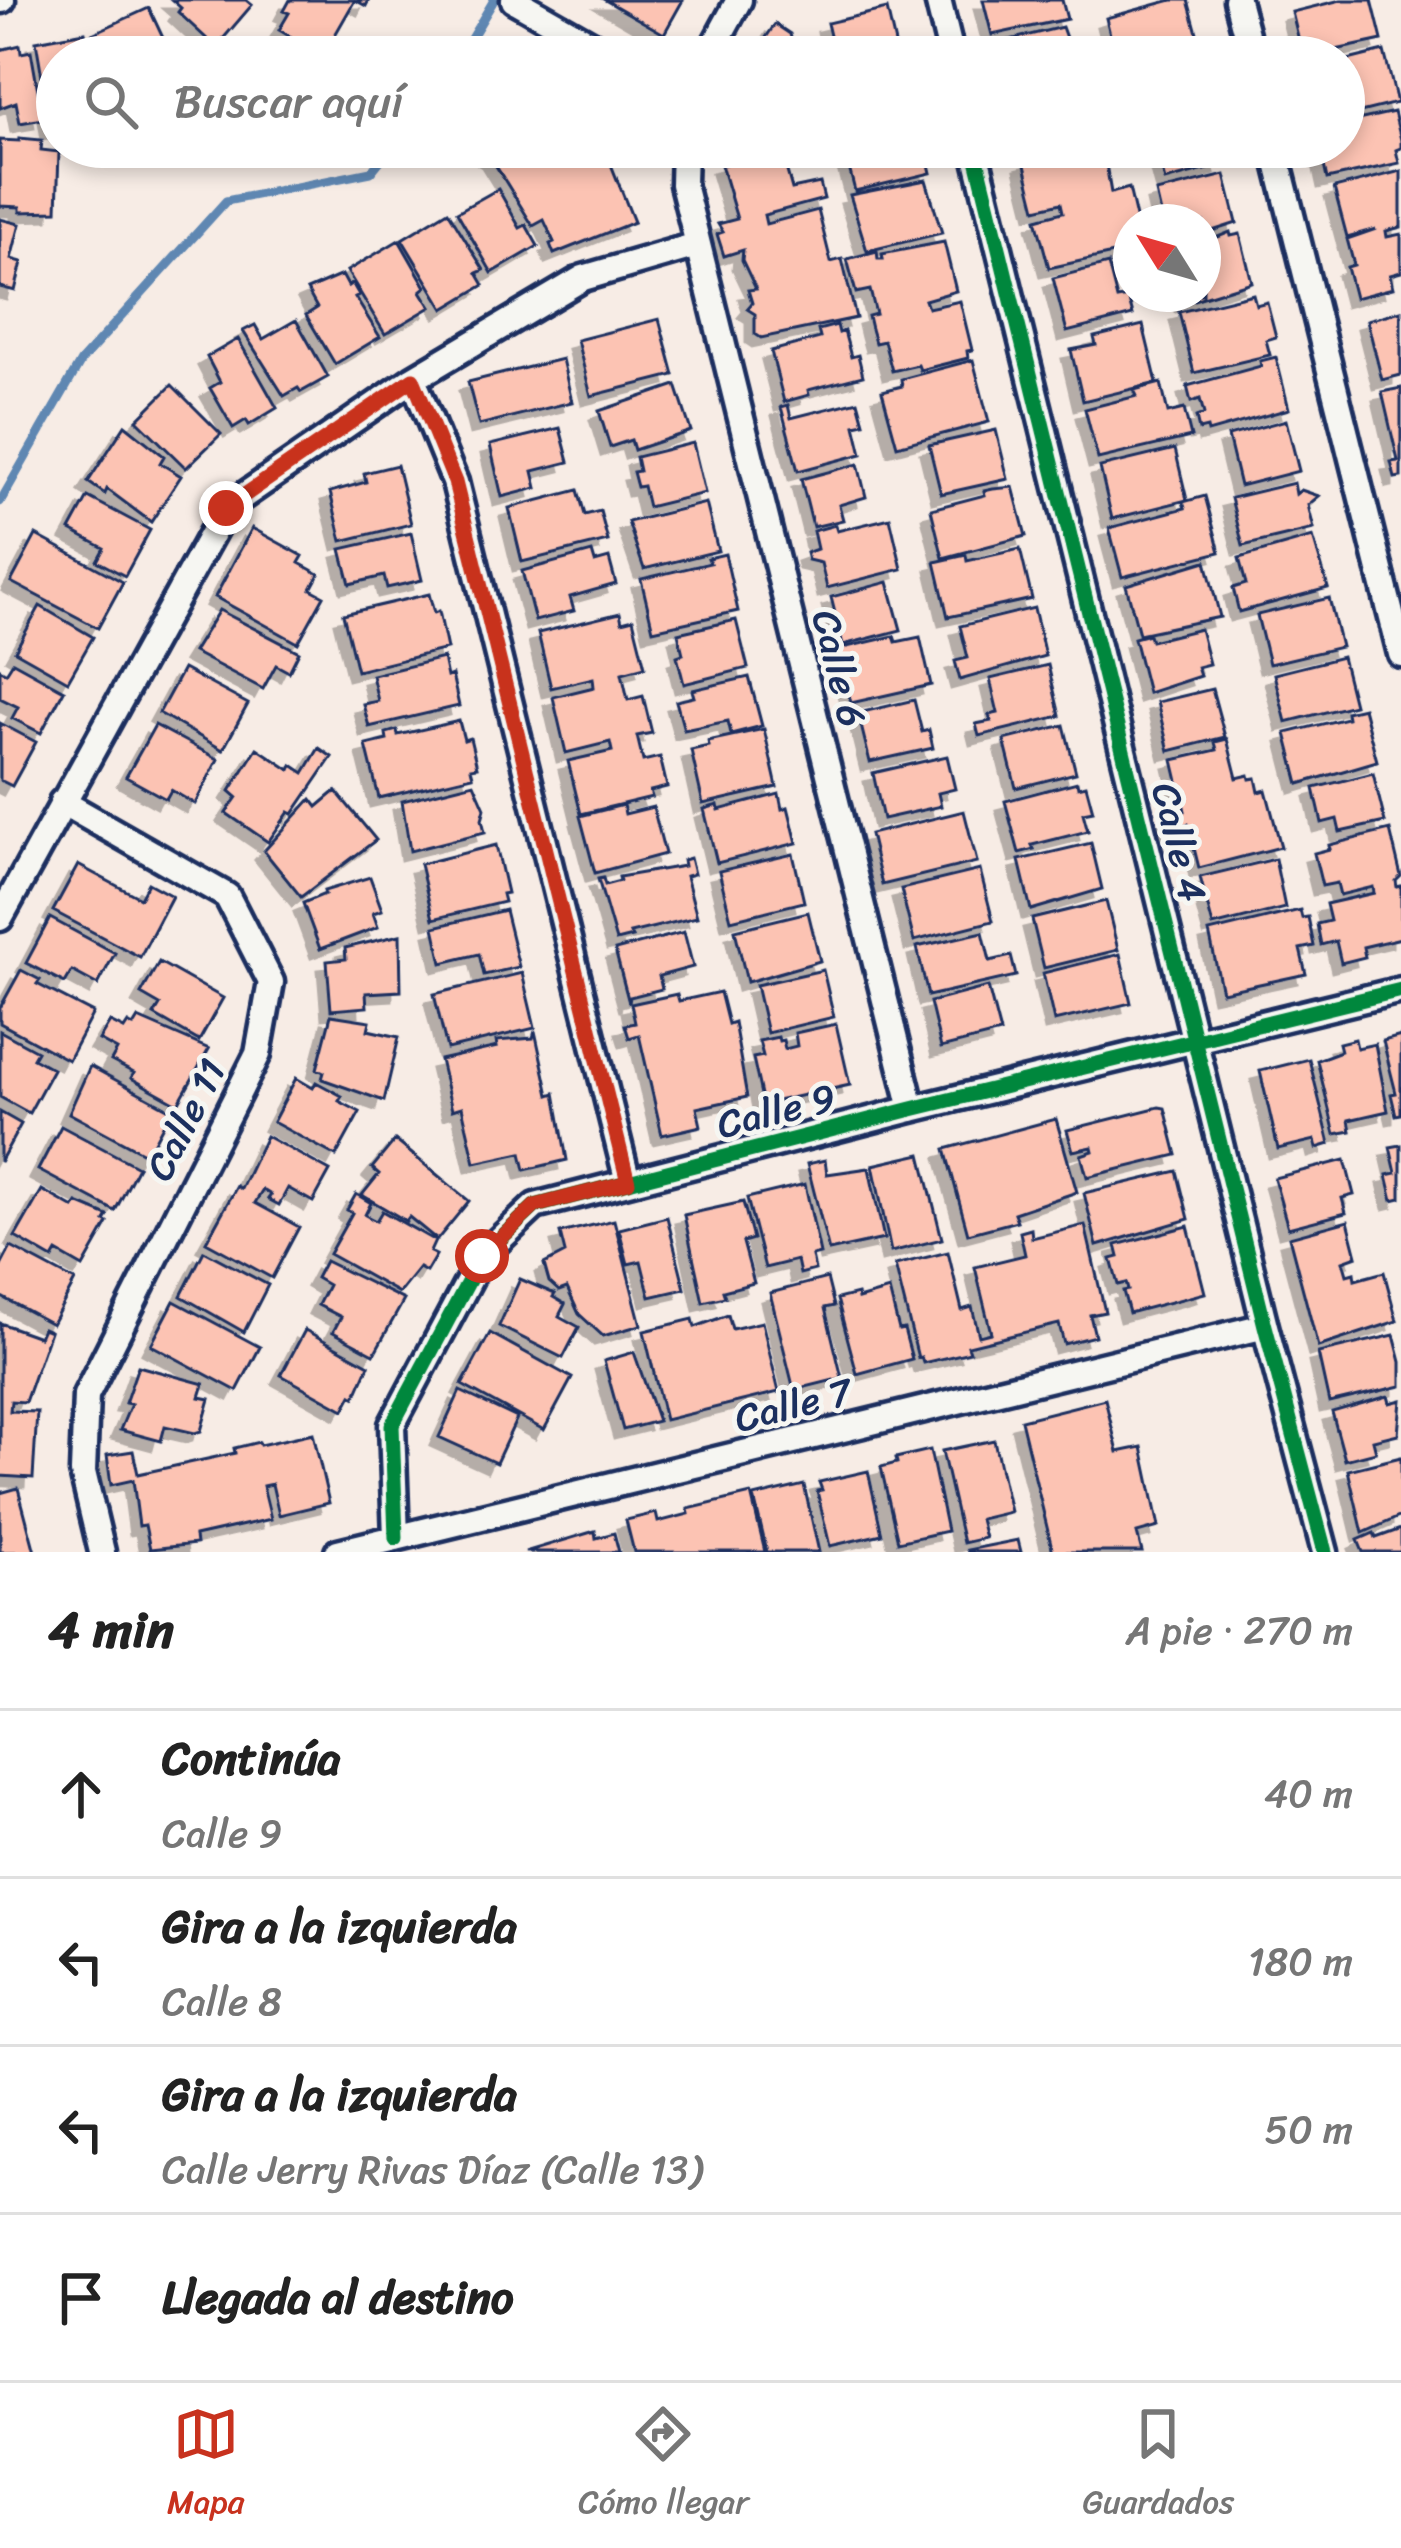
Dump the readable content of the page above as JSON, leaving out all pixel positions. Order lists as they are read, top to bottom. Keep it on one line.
{"streets":{"street":["Calle 6","Calle 4","Calle 9","Calle 11","Calle 7"]},"crossings":[["Calle 6","Calle 9"],["Calle 4","Calle 9"],["Calle 4","Calle 7"],["Calle 9","Calle 7"]],"north":"top left","page":{"search":"Buscar aquí","heading":["4 min","A pie · 270 m"],"list":[["Continúa","Calle 9","40 m"],["Gira a la izquierda","Calle 8","180 m"],["Gira a la izquierda","Calle Jerry Rivas Díaz (Calle 13)","50 m"],"Llegada al destino"],"nav":["Mapa","Cómo llegar","Guardados"]}}
